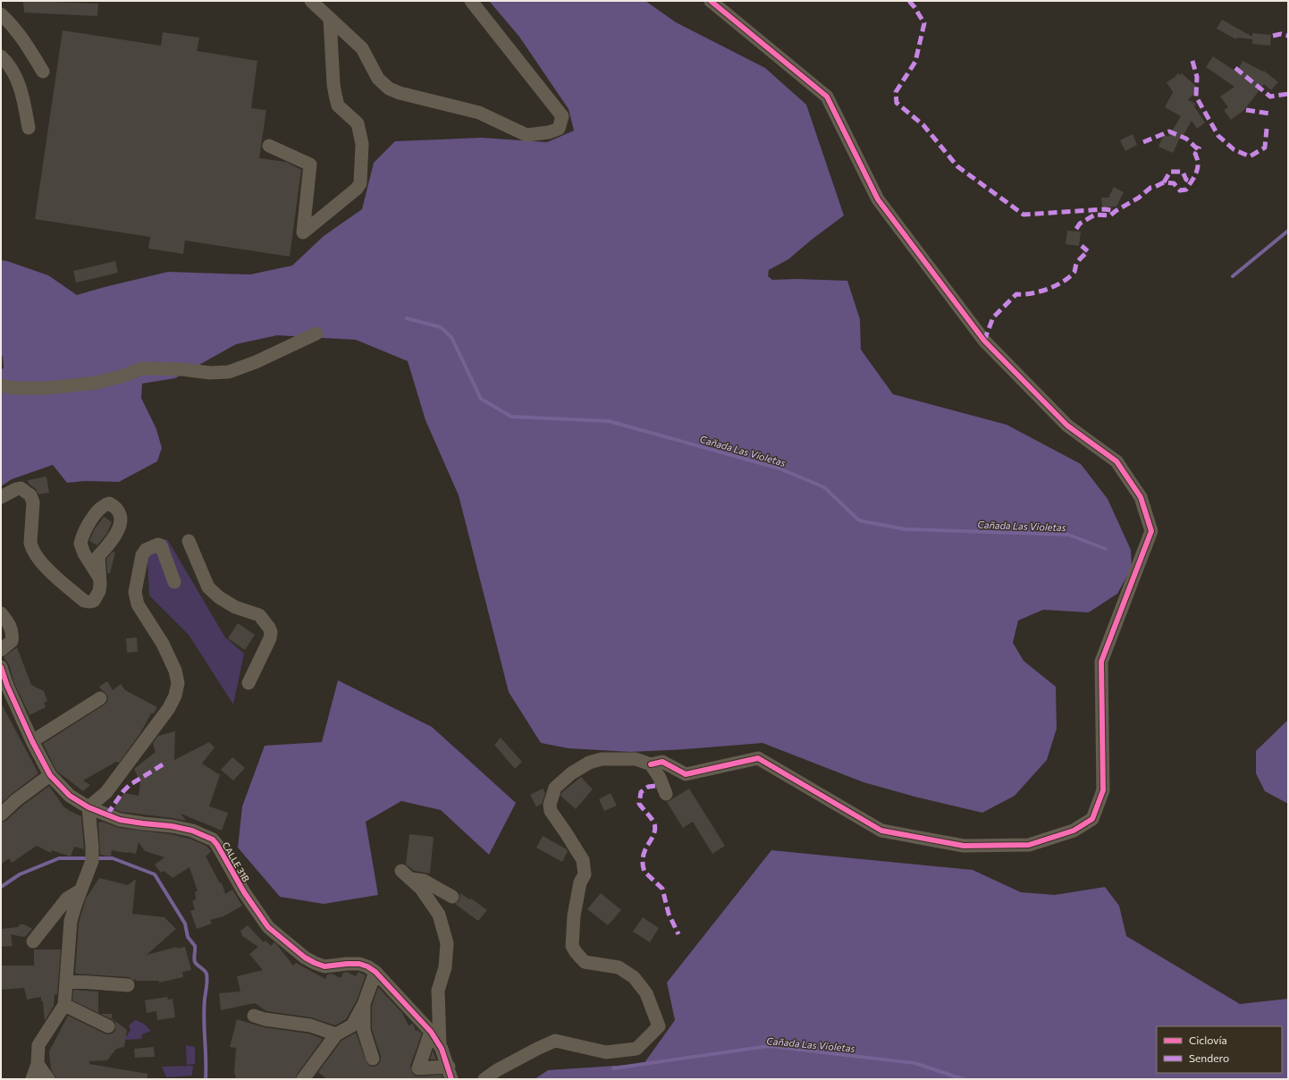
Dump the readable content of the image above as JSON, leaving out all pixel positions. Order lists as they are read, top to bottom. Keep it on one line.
{"streets":{"street":["CALLE 31B"]},"water":["Cañada Las Violetas"],"legend":["Ciclovía","Sendero"]}
